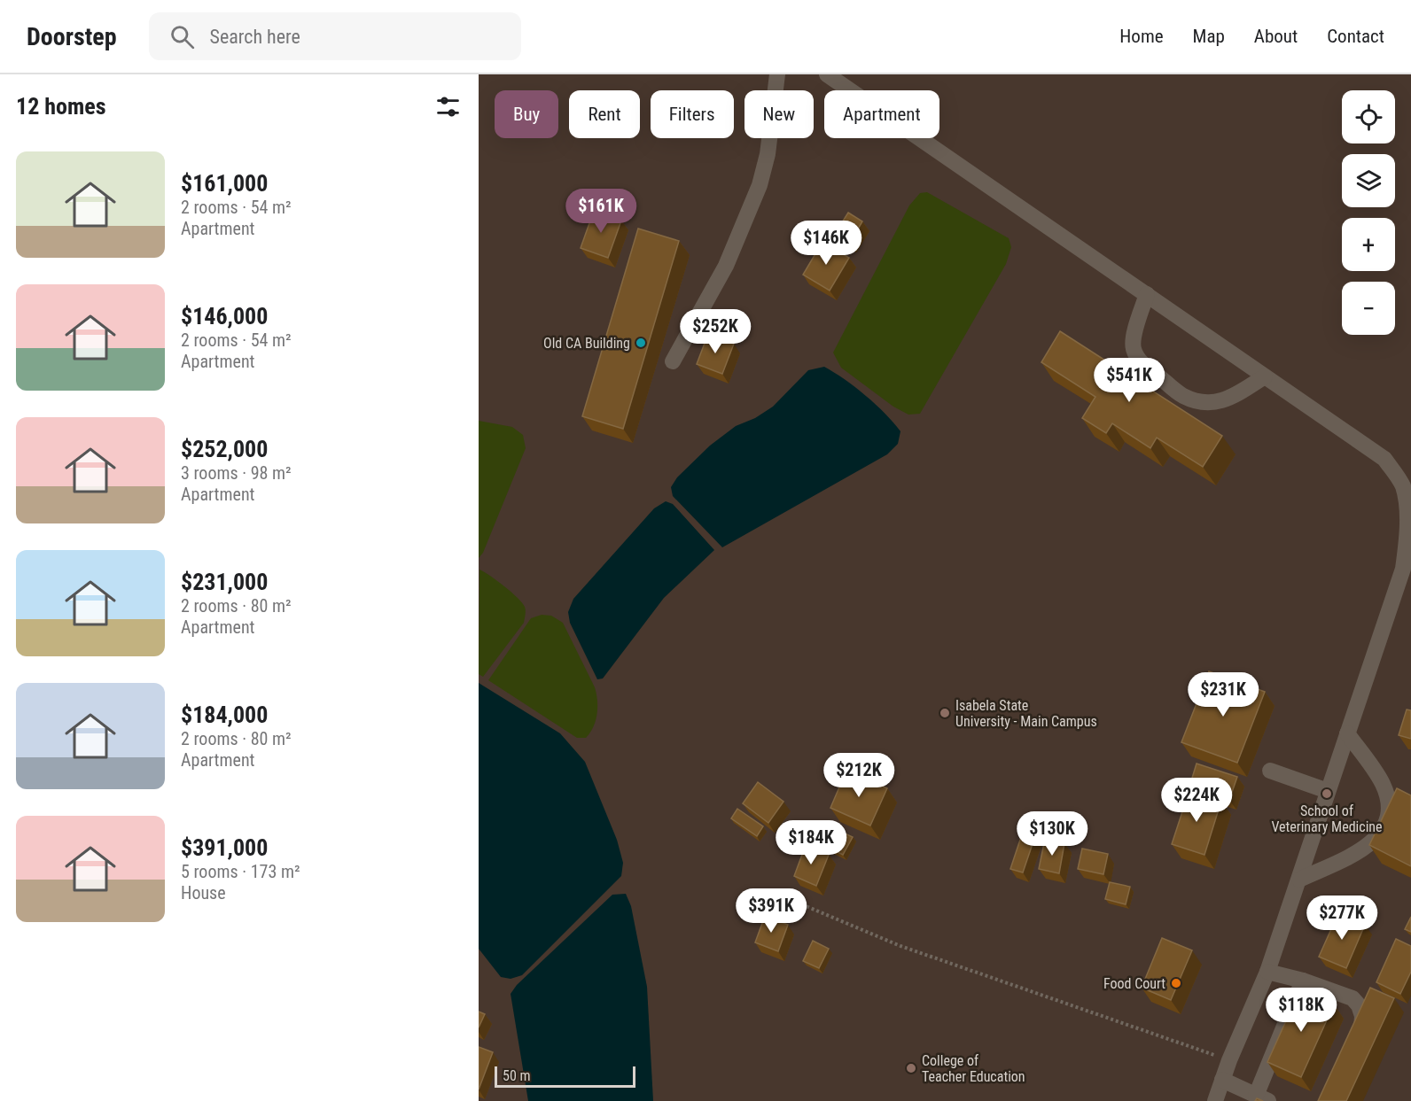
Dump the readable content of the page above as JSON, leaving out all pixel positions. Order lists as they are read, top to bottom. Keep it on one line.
{"places":["Old CA Building","Isabela State University - Main Campus","School of Veterinary Medicine","Food Court","College of Teacher Education"],"scale_bar":"50 m","page":{"header":"Doorstep","search":"Search here","nav":["Home","Map","About","Contact"],"heading":"12 homes","map_buttons":["+","−"],"chip":["Buy","Rent","Filters","New","Apartment"],"list":[{"name":"$161,000","note":"2 rooms · 54 m² · Apartment"},{"name":"$146,000","note":"2 rooms · 54 m² · Apartment"},{"name":"$252,000","note":"3 rooms · 98 m² · Apartment"},{"name":"$231,000","note":"2 rooms · 80 m² · Apartment"},{"name":"$184,000","note":"2 rooms · 80 m² · Apartment"},{"name":"$391,000","note":"5 rooms · 173 m² · House"}],"price":["$161K","$146K","$252K","$541K","$231K","$212K","$224K","$130K","$184K","$391K","$277K","$118K"],"scale":"50 m"}}
